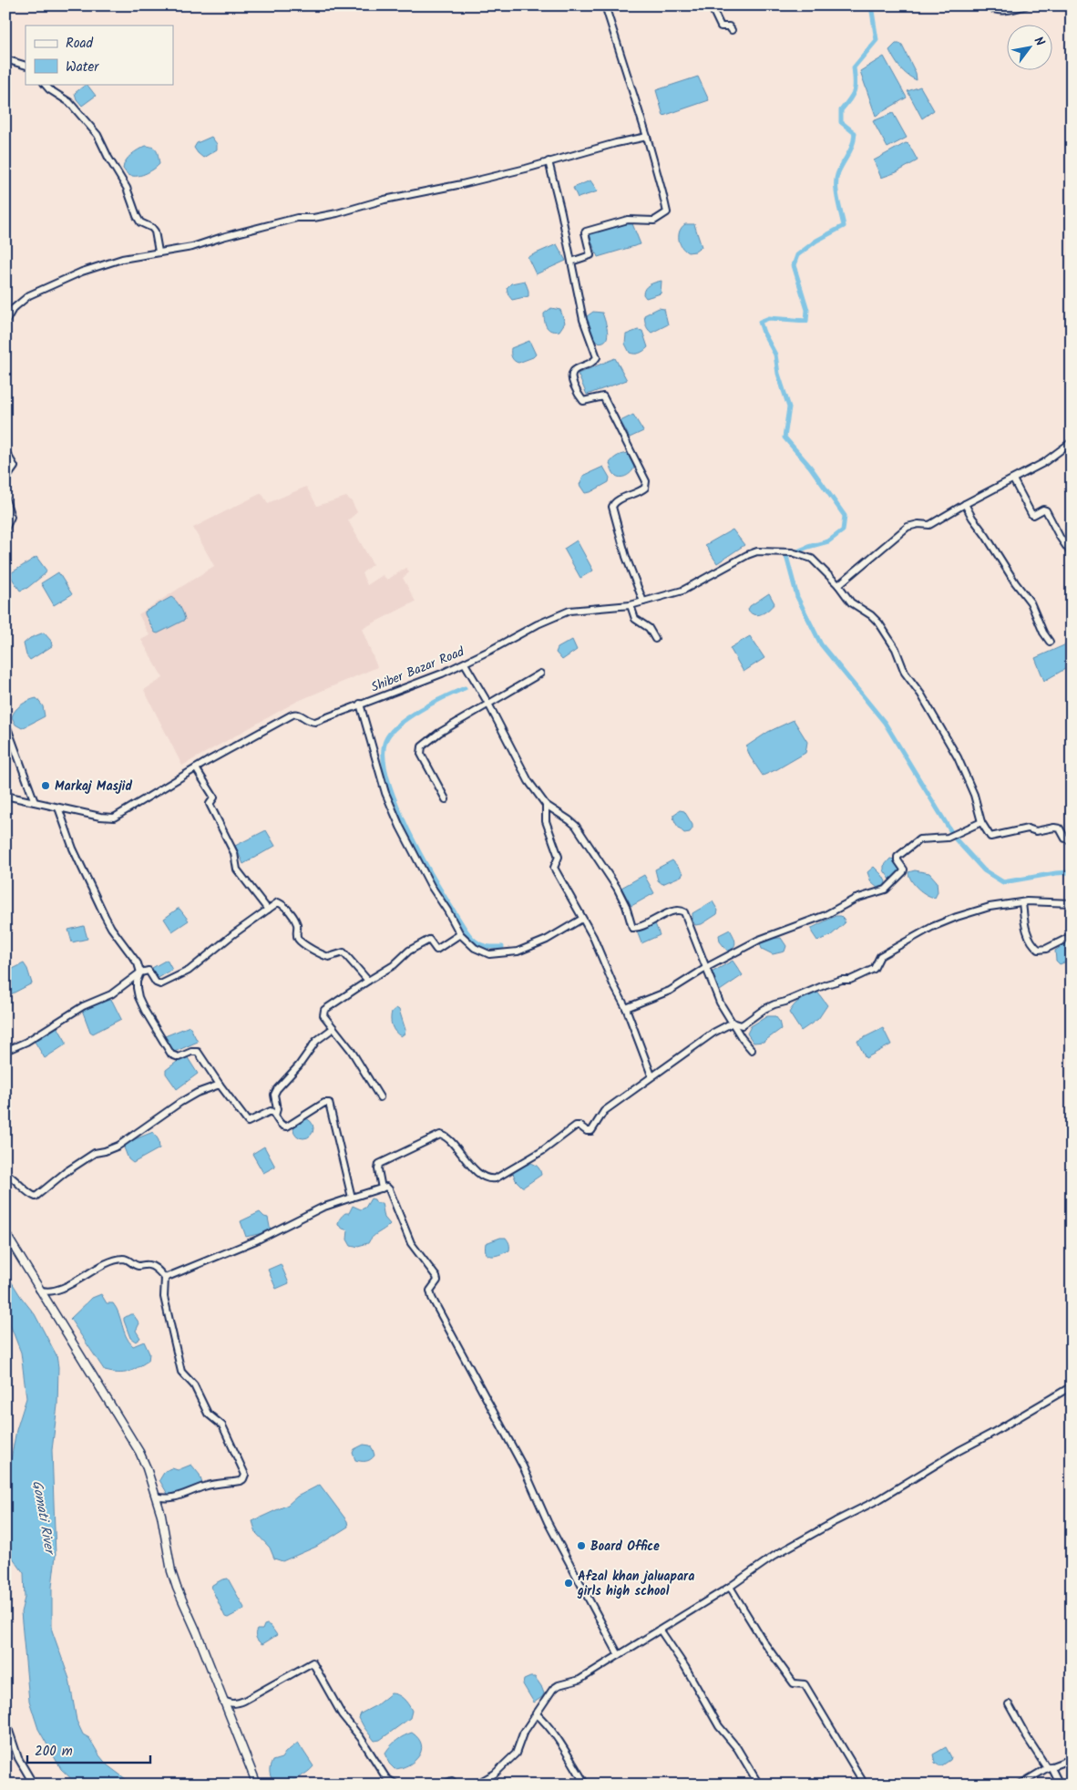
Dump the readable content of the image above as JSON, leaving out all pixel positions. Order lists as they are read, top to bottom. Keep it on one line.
{"streets":{"street":["Shiber Bazar Road"]},"water":["Gomati River"],"places":["Markaj Masjid","Board Office","Afzal khan jaluapara girls high school"],"legend":["Road","Water"],"scale_bar":"200 m","north":"top right"}
